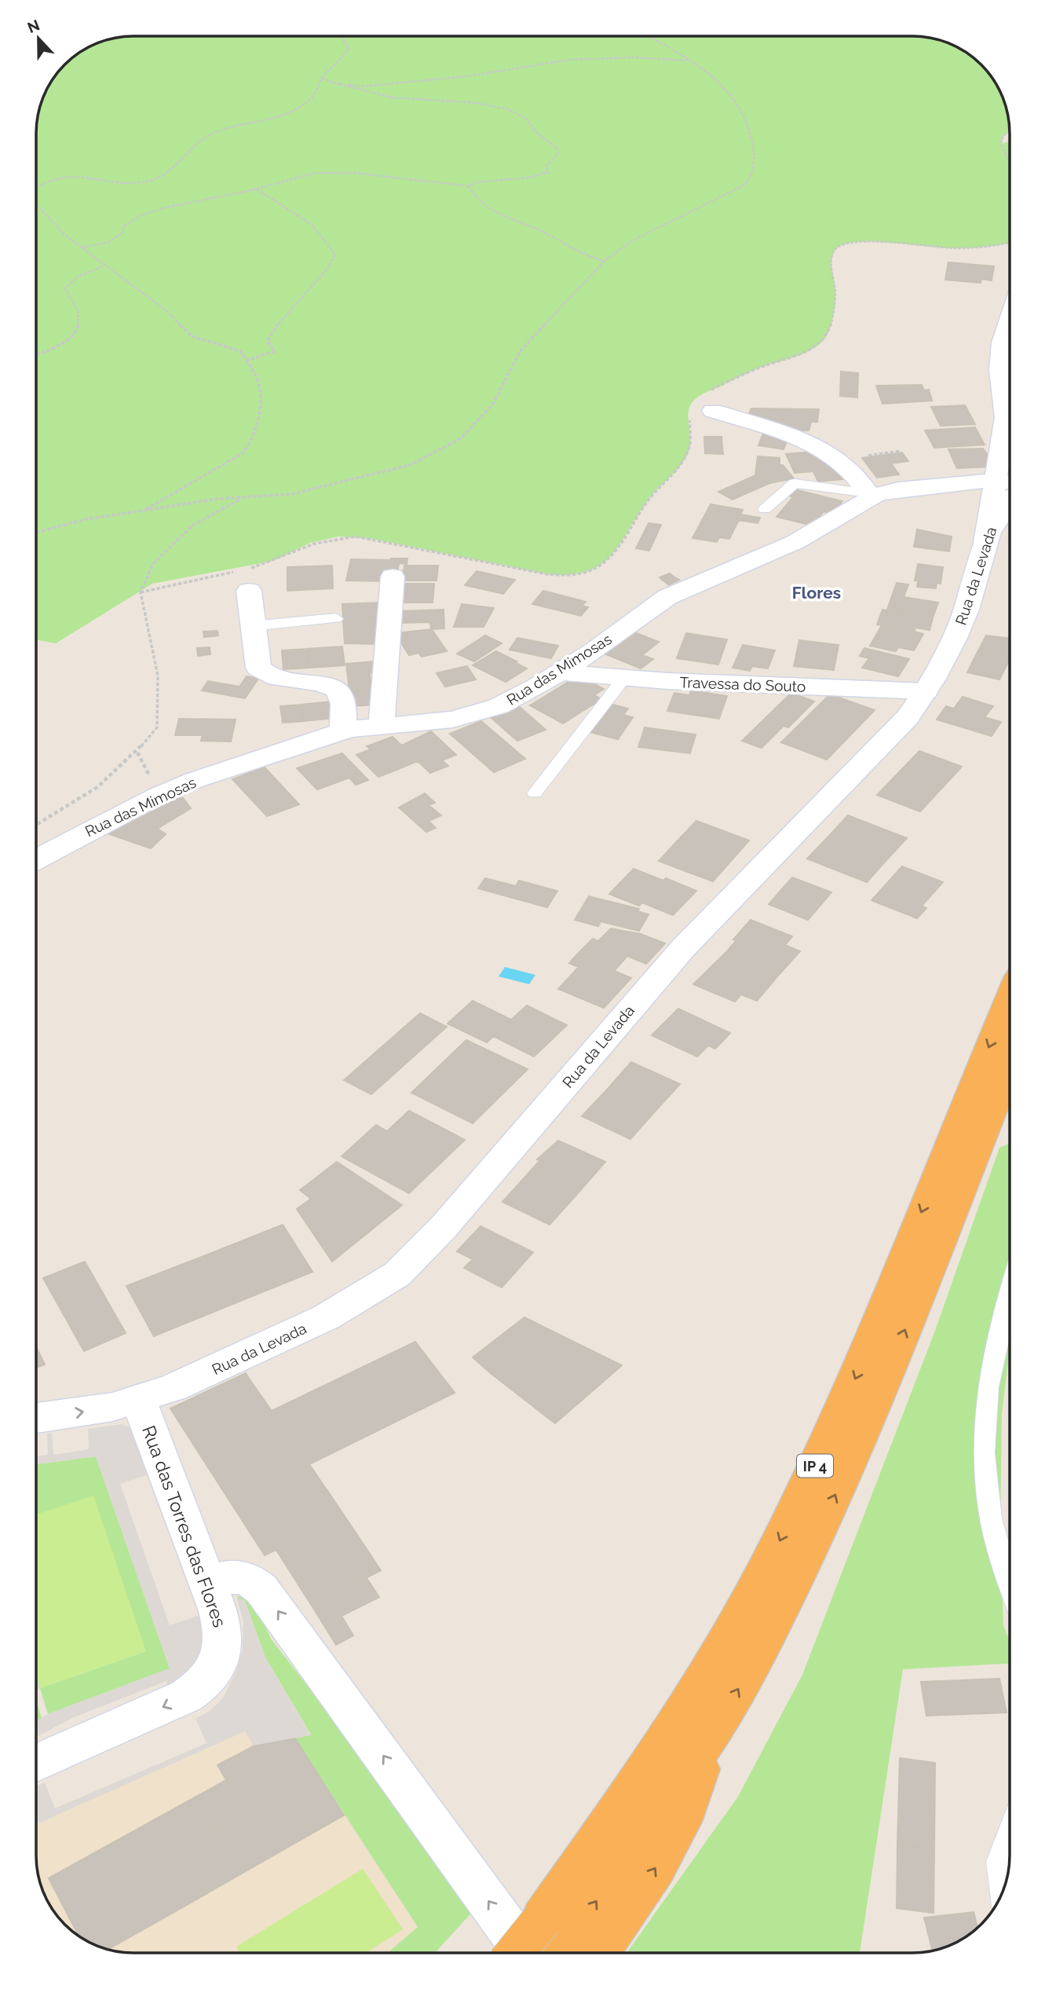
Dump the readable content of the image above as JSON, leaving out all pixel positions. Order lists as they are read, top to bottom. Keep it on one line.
{"streets":{"highway":["IP 4"],"street":["Rua da Levada","Rua das Mimosas","Travessa do Souto","Rua das Torres das Flores"]},"crossings":[["Rua da Levada","Travessa do Souto"],["Rua da Levada","Rua das Torres das Flores"],["Rua das Mimosas","Travessa do Souto"]],"one_way":["Rua das Torres das Flores"],"districts":["Flores"],"north":"top"}
